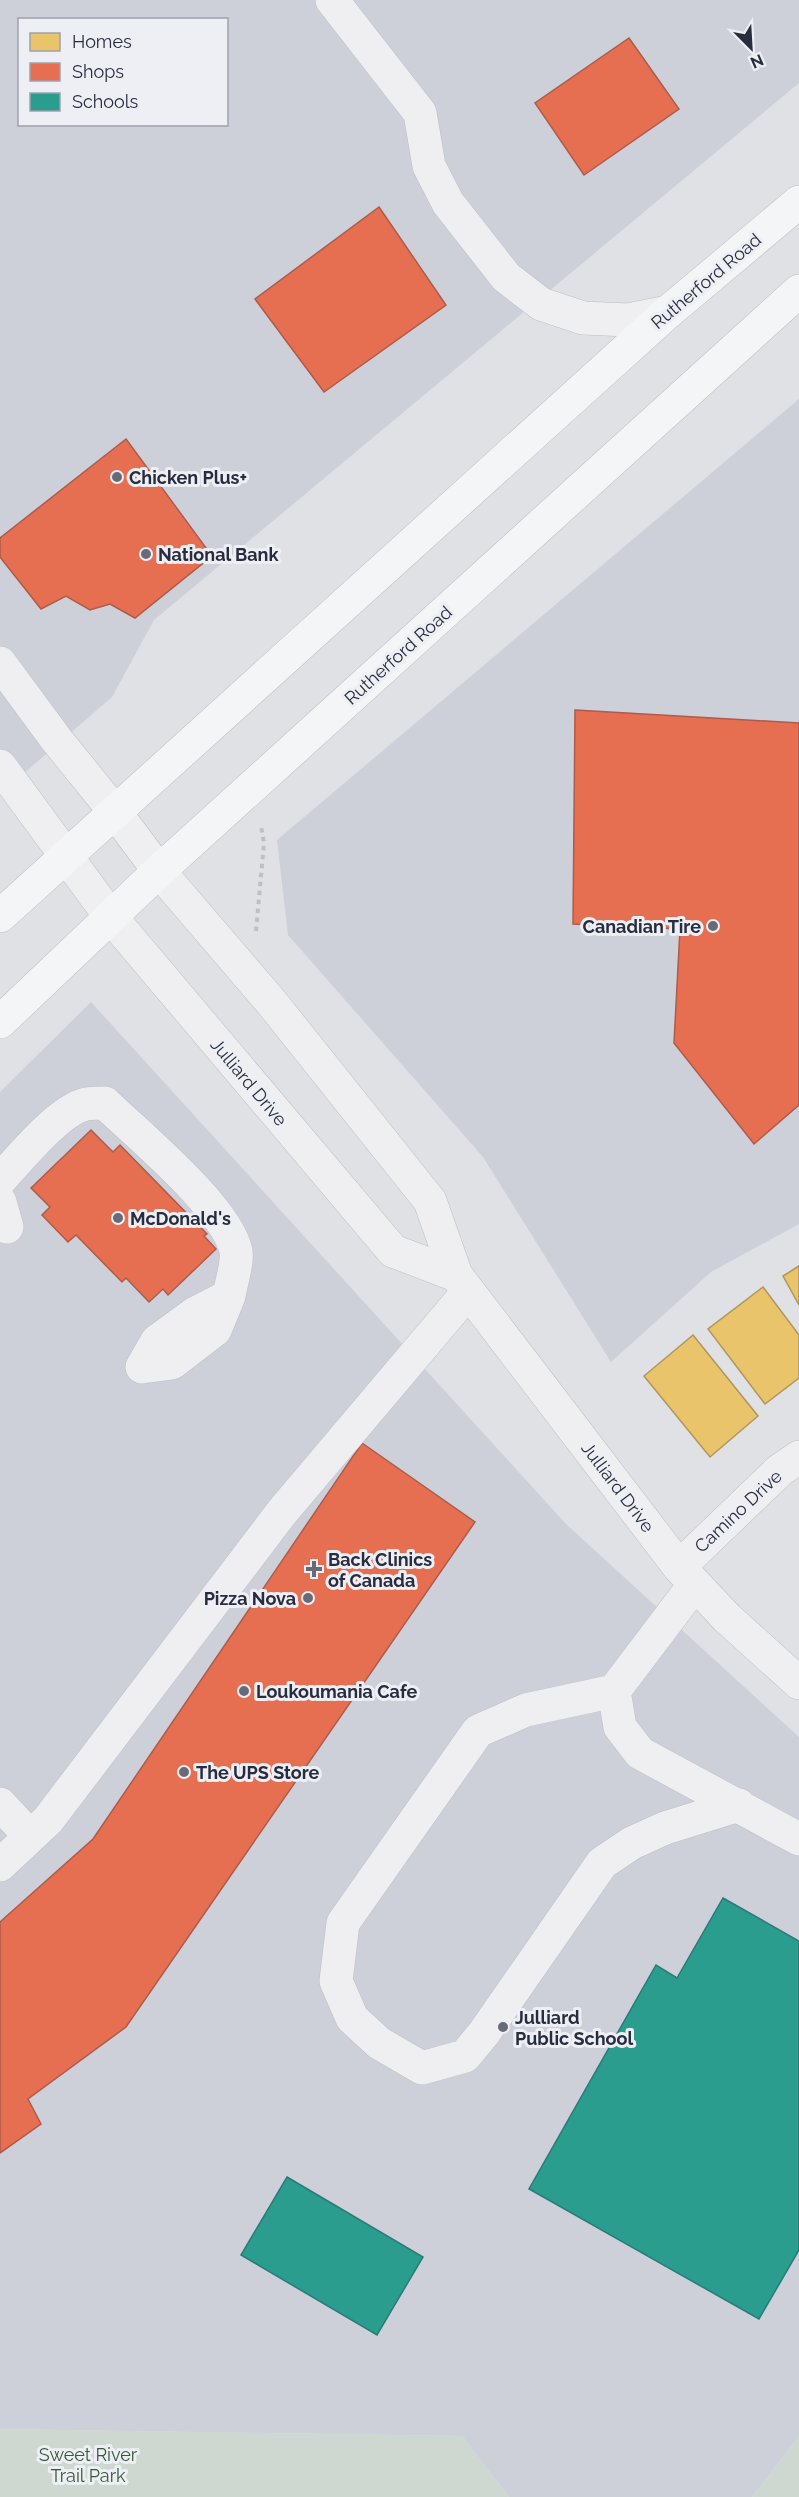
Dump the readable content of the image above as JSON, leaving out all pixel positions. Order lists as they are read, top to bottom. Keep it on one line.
{"streets":{"main road":["Rutherford Road"],"street":["Julliard Drive","Camino Drive"]},"crossings":[["Rutherford Road","Julliard Drive"],["Julliard Drive","Camino Drive"]],"parks":["Sweet River Trail Park"],"places":{"other":["Chicken Plus+","National Bank","Canadian Tire","McDonald's","Pizza Nova","Loukoumania Cafe","The UPS Store","Julliard Public School"],"health":["Back Clinics of Canada"]},"legend":["Homes","Shops","Schools"],"north":"bottom right"}
